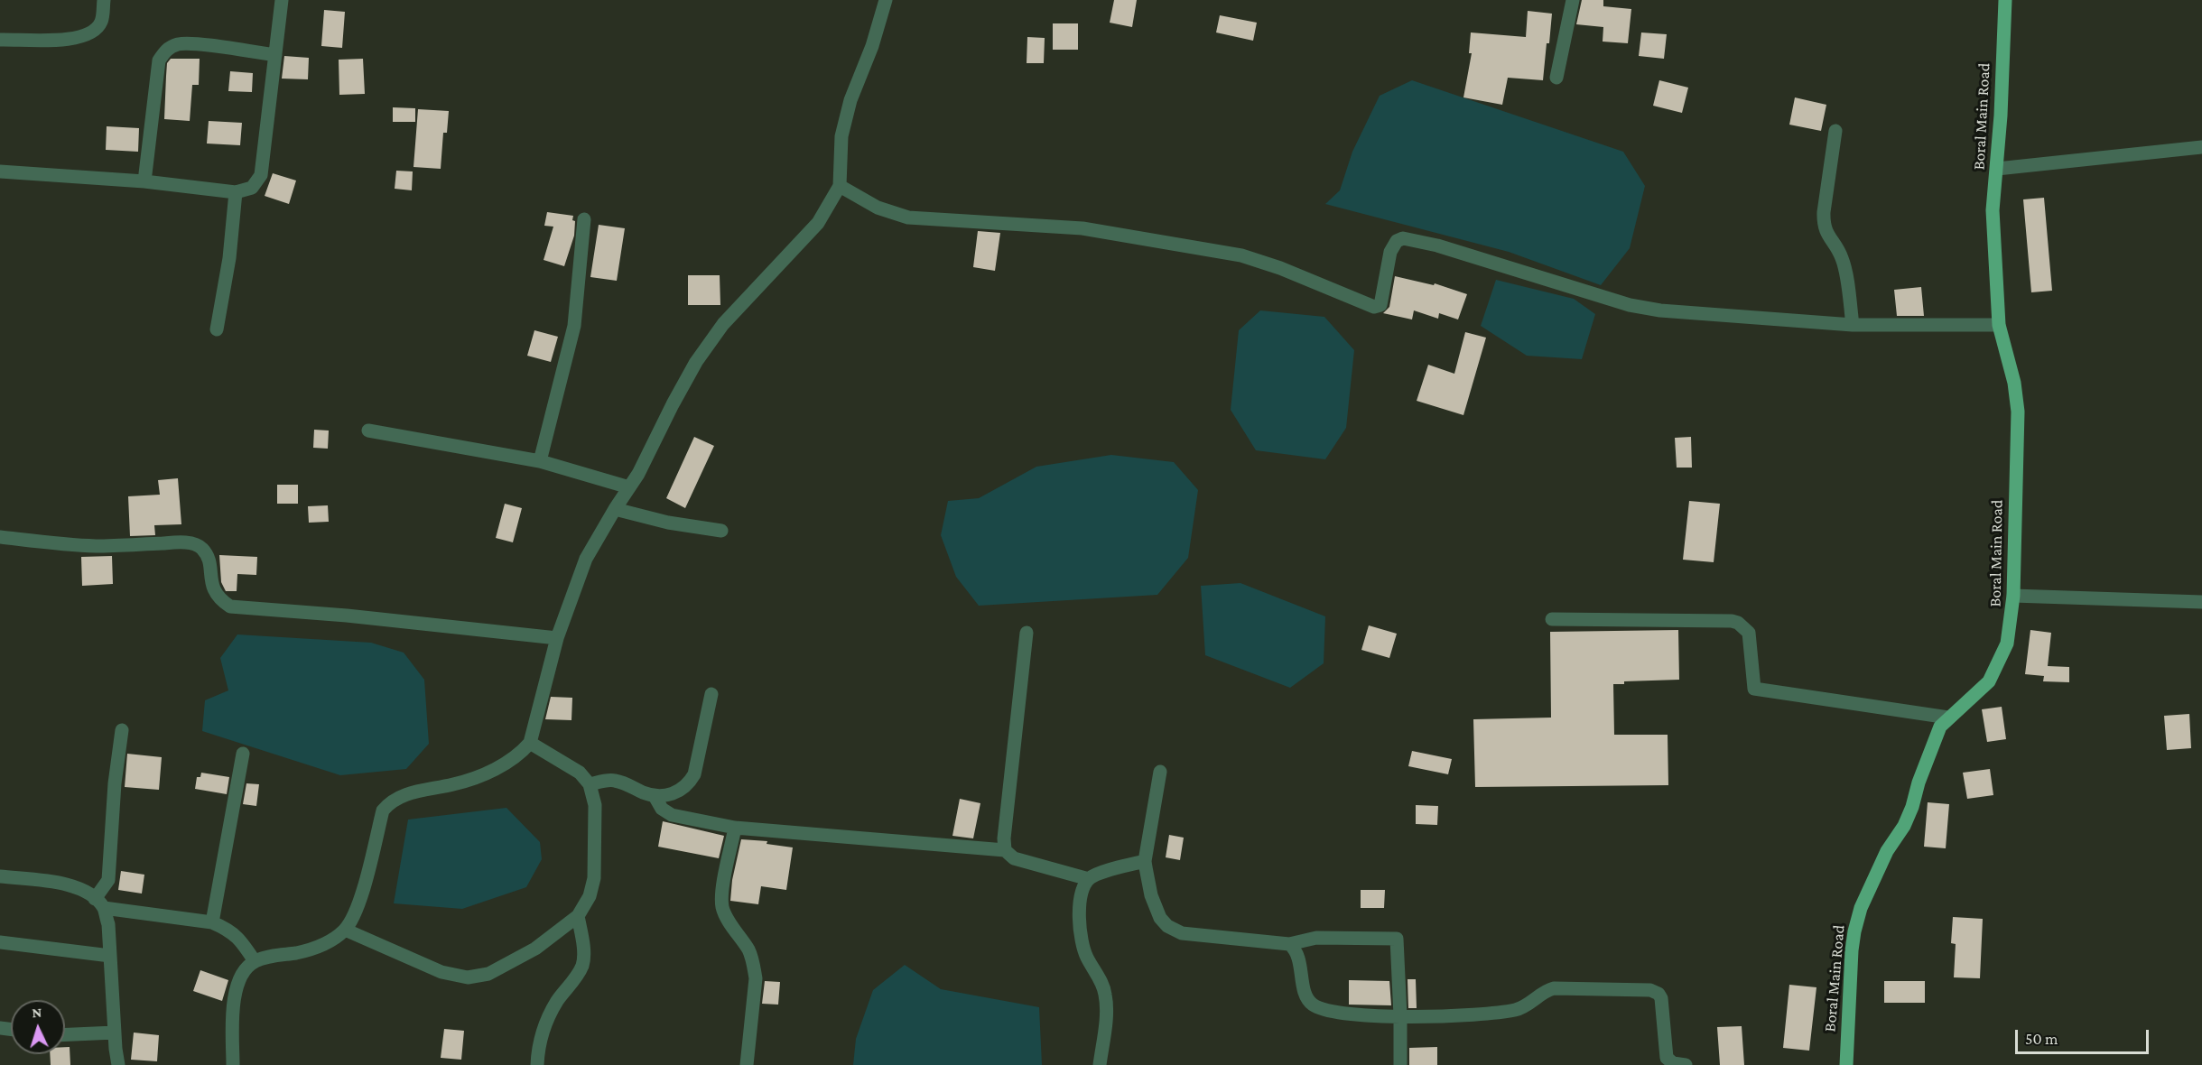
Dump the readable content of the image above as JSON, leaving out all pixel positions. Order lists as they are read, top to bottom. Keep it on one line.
{"streets":{"main road":["Boral Main Road"]},"scale_bar":"50 m","north":"top"}
